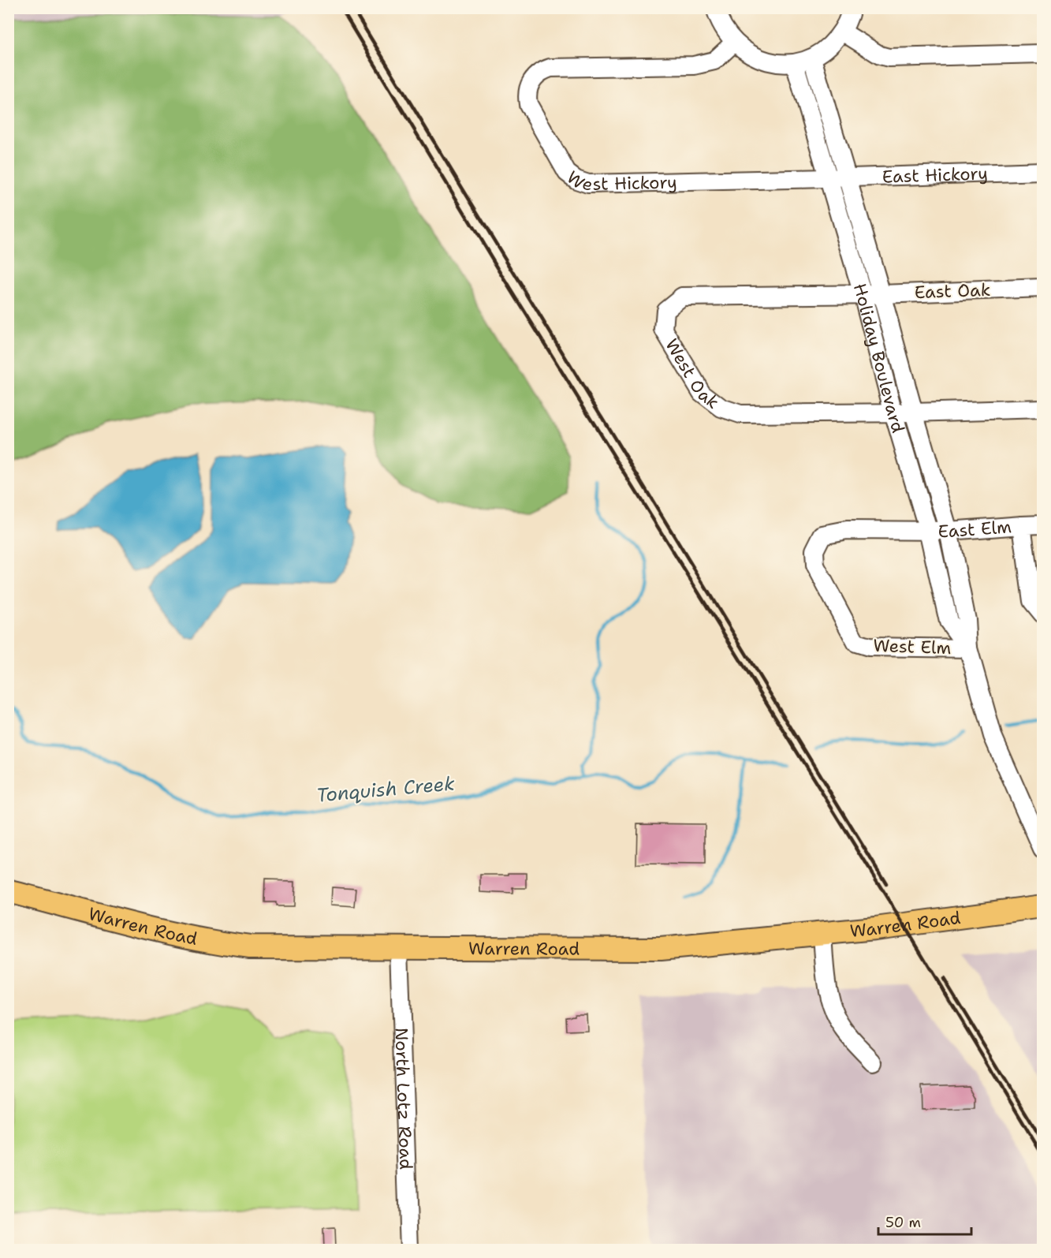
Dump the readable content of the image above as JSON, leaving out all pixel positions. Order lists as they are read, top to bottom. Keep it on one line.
{"streets":{"main road":["Warren Road"],"street":["East Hickory","West Hickory","East Oak","Holiday Boulevard","West Oak","East Elm","West Elm","North Lotz Road"]},"crossings":[["East Hickory","West Hickory"],["East Hickory","Holiday Boulevard"],["West Hickory","Holiday Boulevard"],["East Oak","Holiday Boulevard"],["East Oak","West Oak"],["Holiday Boulevard","West Oak"],["Holiday Boulevard","East Elm"],["Holiday Boulevard","West Elm"],["East Elm","West Elm"],["Warren Road","North Lotz Road"]],"water":["Tonquish Creek"],"scale_bar":"50 m"}
